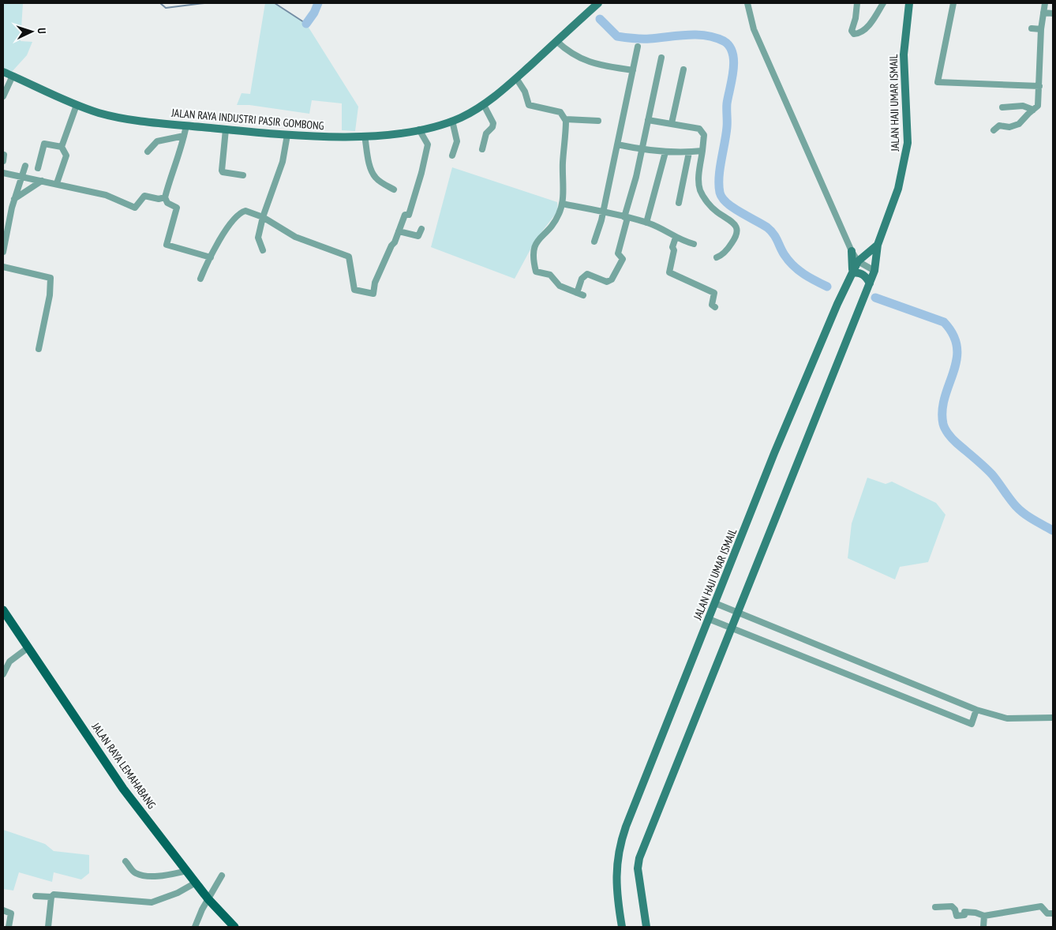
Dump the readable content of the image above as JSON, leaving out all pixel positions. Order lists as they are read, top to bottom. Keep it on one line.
{"streets":{"main road":["JALAN HAJI UMAR ISMAIL","JALAN RAYA INDUSTRI PASIR GOMBONG","JALAN RAYA LEMAHABANG"]},"north":"right"}
